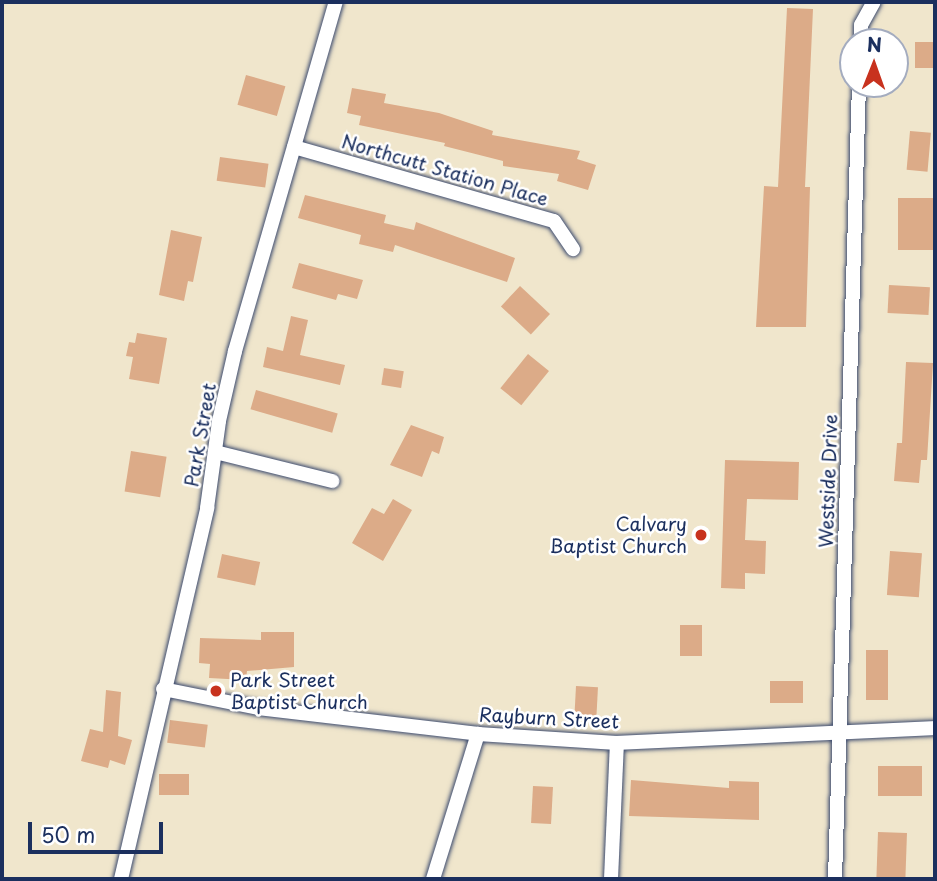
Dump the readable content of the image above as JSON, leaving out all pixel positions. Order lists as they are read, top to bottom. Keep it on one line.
{"streets":{"street":["Northcutt Station Place","Park Street","Westside Drive","Rayburn Street"]},"crossings":[["Northcutt Station Place","Park Street"],["Park Street","Rayburn Street"],["Westside Drive","Rayburn Street"]],"places":["Calvary Baptist Church","Park Street Baptist Church"],"scale_bar":"50 m","north":"top"}
